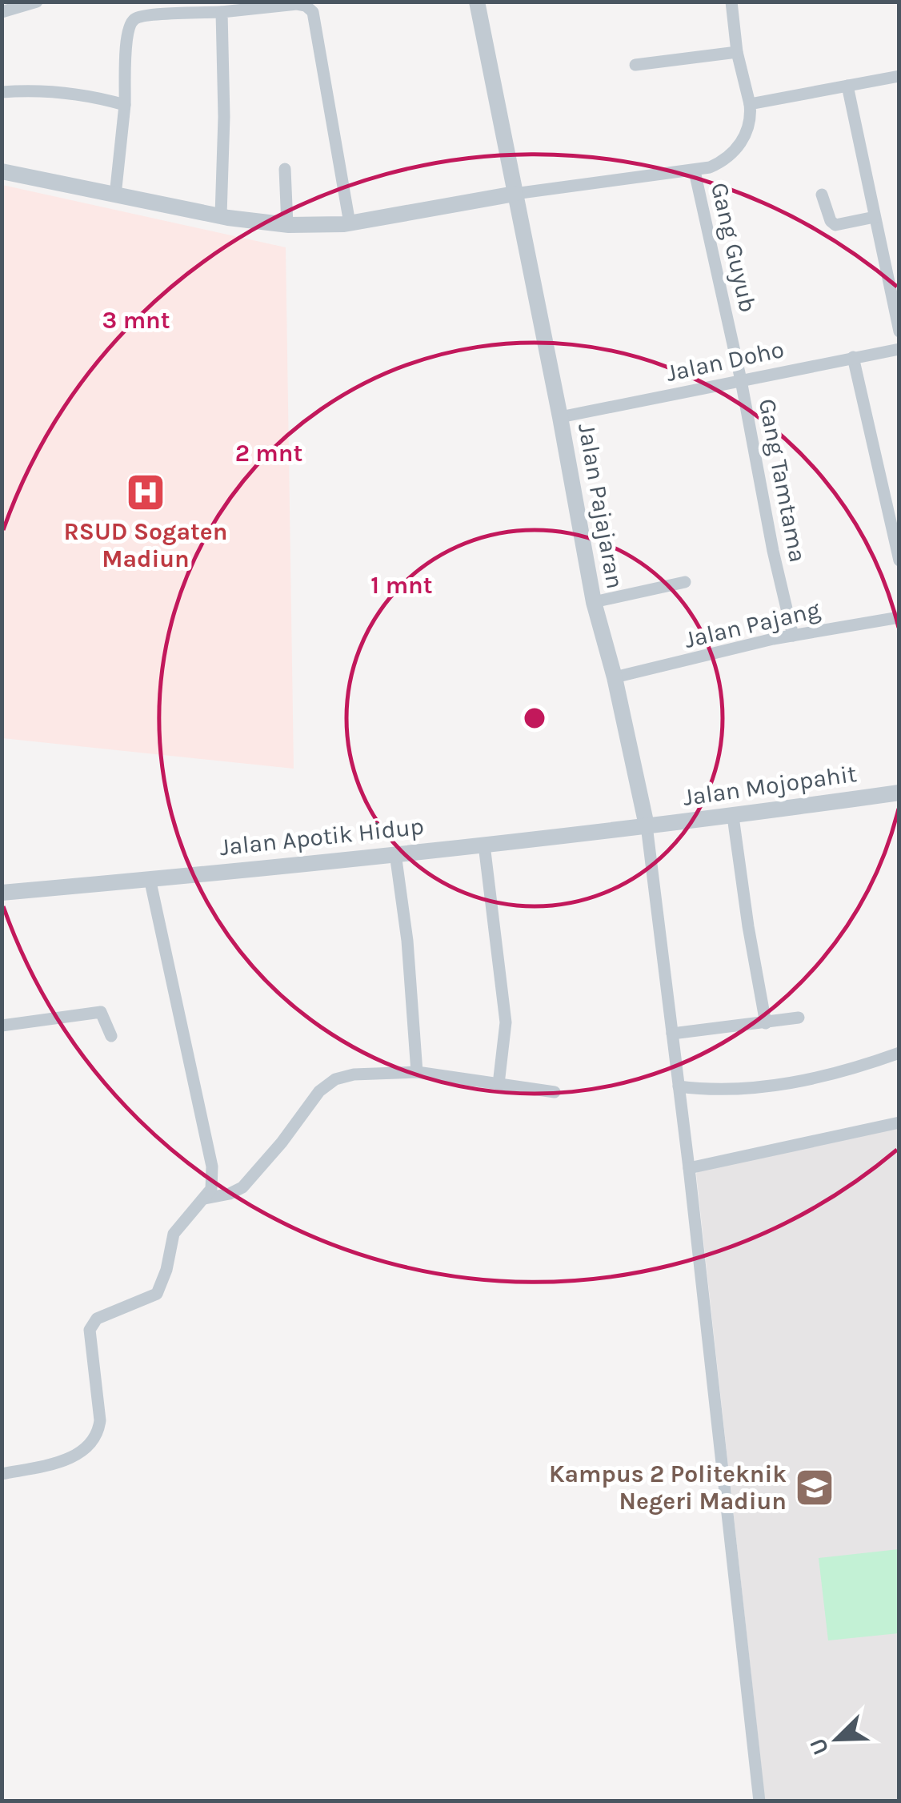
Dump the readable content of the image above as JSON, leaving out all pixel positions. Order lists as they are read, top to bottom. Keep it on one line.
{"streets":{"street":["Gang Guyub","Jalan Doho","Gang Tamtama","Jalan Pajajaran","Jalan Pajang","Jalan Mojopahit","Jalan Apotik Hidup"]},"crossings":[["Gang Guyub","Jalan Doho"],["Gang Guyub","Gang Tamtama"],["Jalan Doho","Gang Tamtama"],["Jalan Doho","Jalan Pajajaran"],["Gang Tamtama","Jalan Pajang"],["Jalan Pajajaran","Jalan Pajang"],["Jalan Pajajaran","Jalan Mojopahit"],["Jalan Pajajaran","Jalan Apotik Hidup"],["Jalan Mojopahit","Jalan Apotik Hidup"]],"places":{"hospital":["RSUD Sogaten Madiun"],"school or university":["Kampus 2 Politeknik Negeri Madiun"]},"north":"bottom left","rings":["3 mnt","2 mnt","1 mnt"]}
